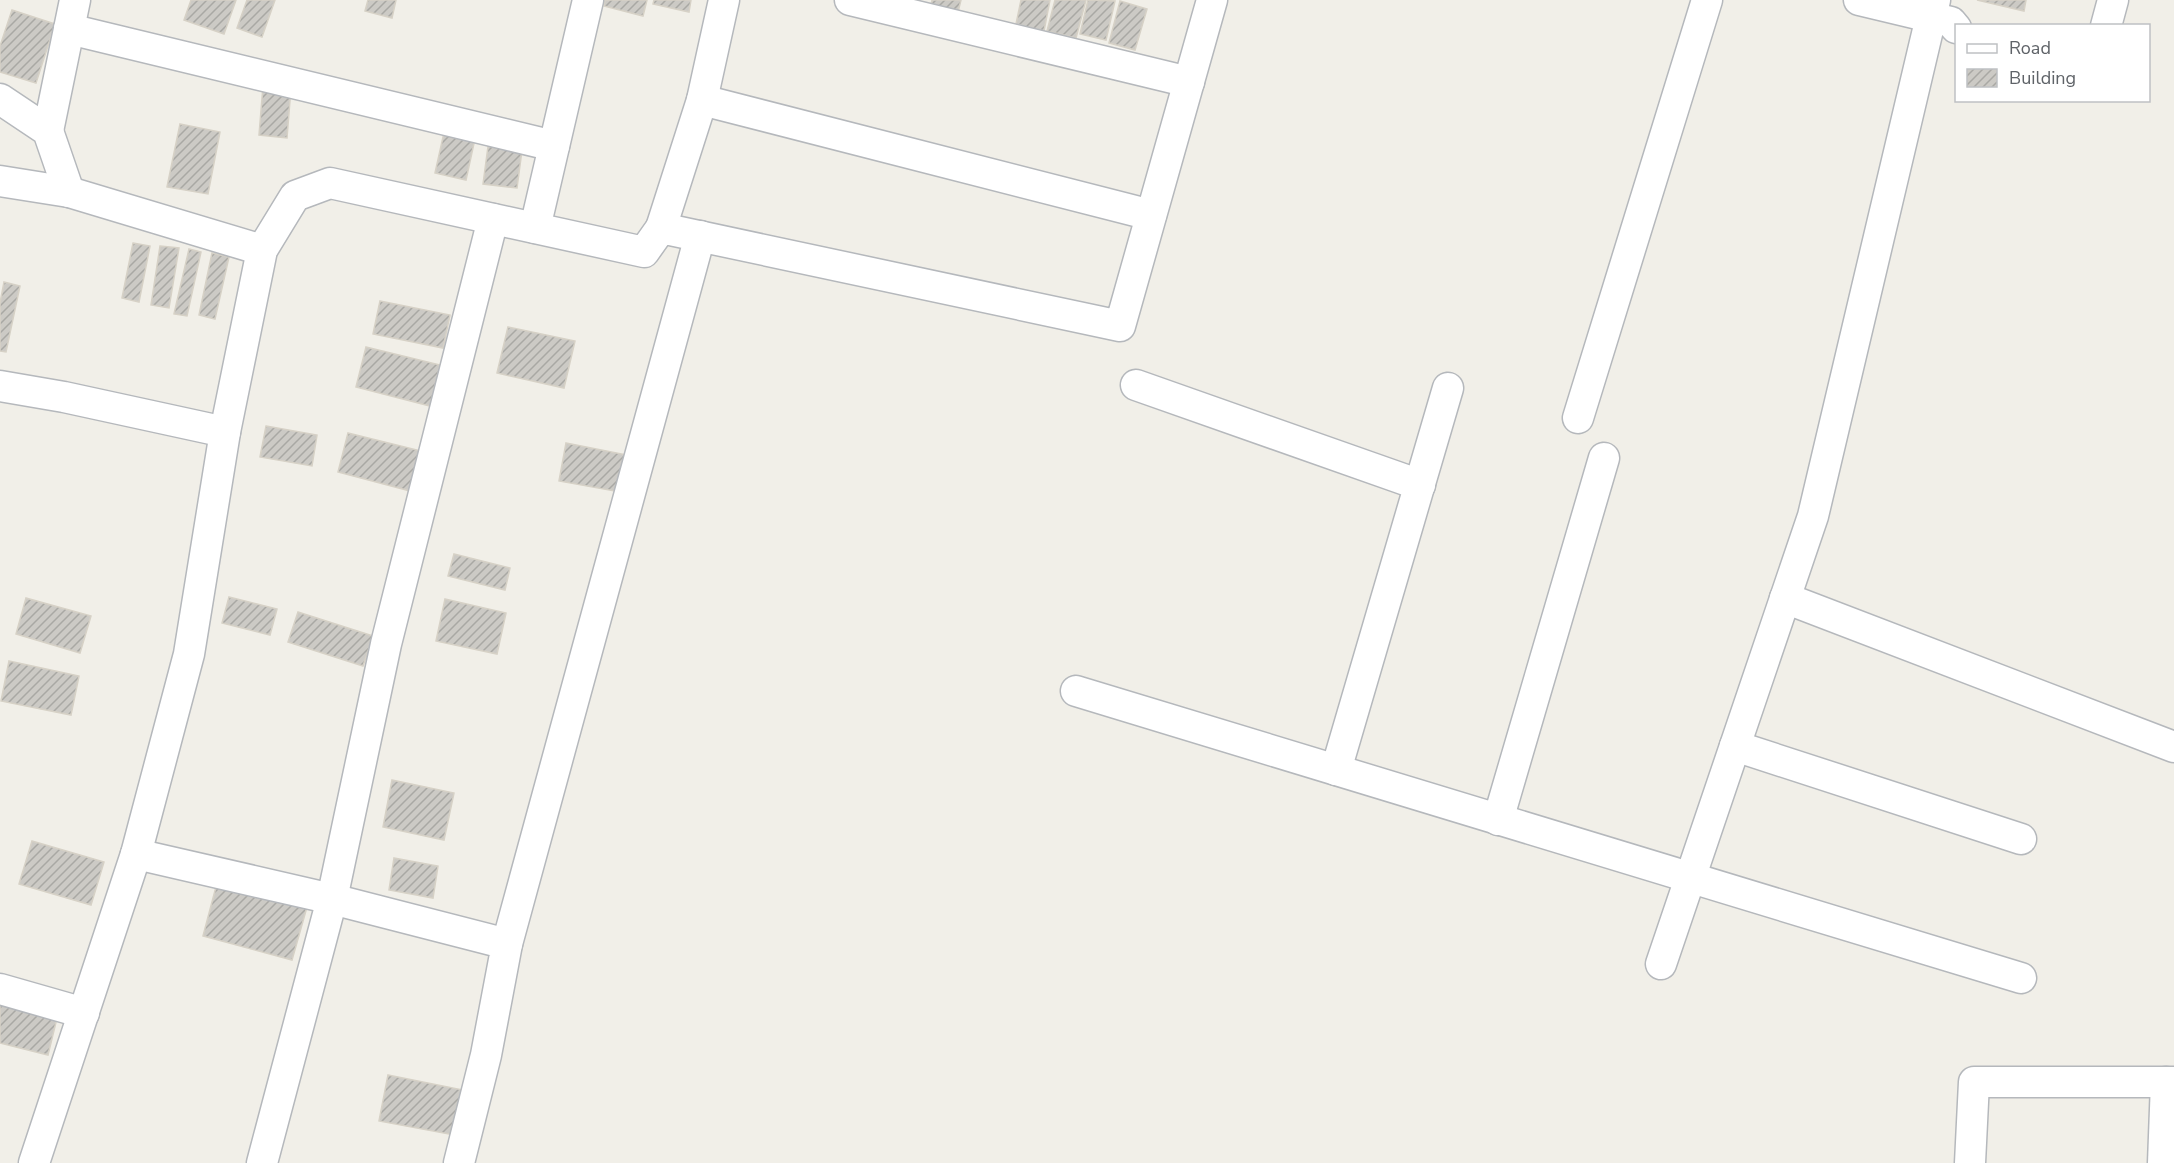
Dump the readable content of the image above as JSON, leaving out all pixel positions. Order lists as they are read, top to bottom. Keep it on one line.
{"legend":["Road","Building"]}
